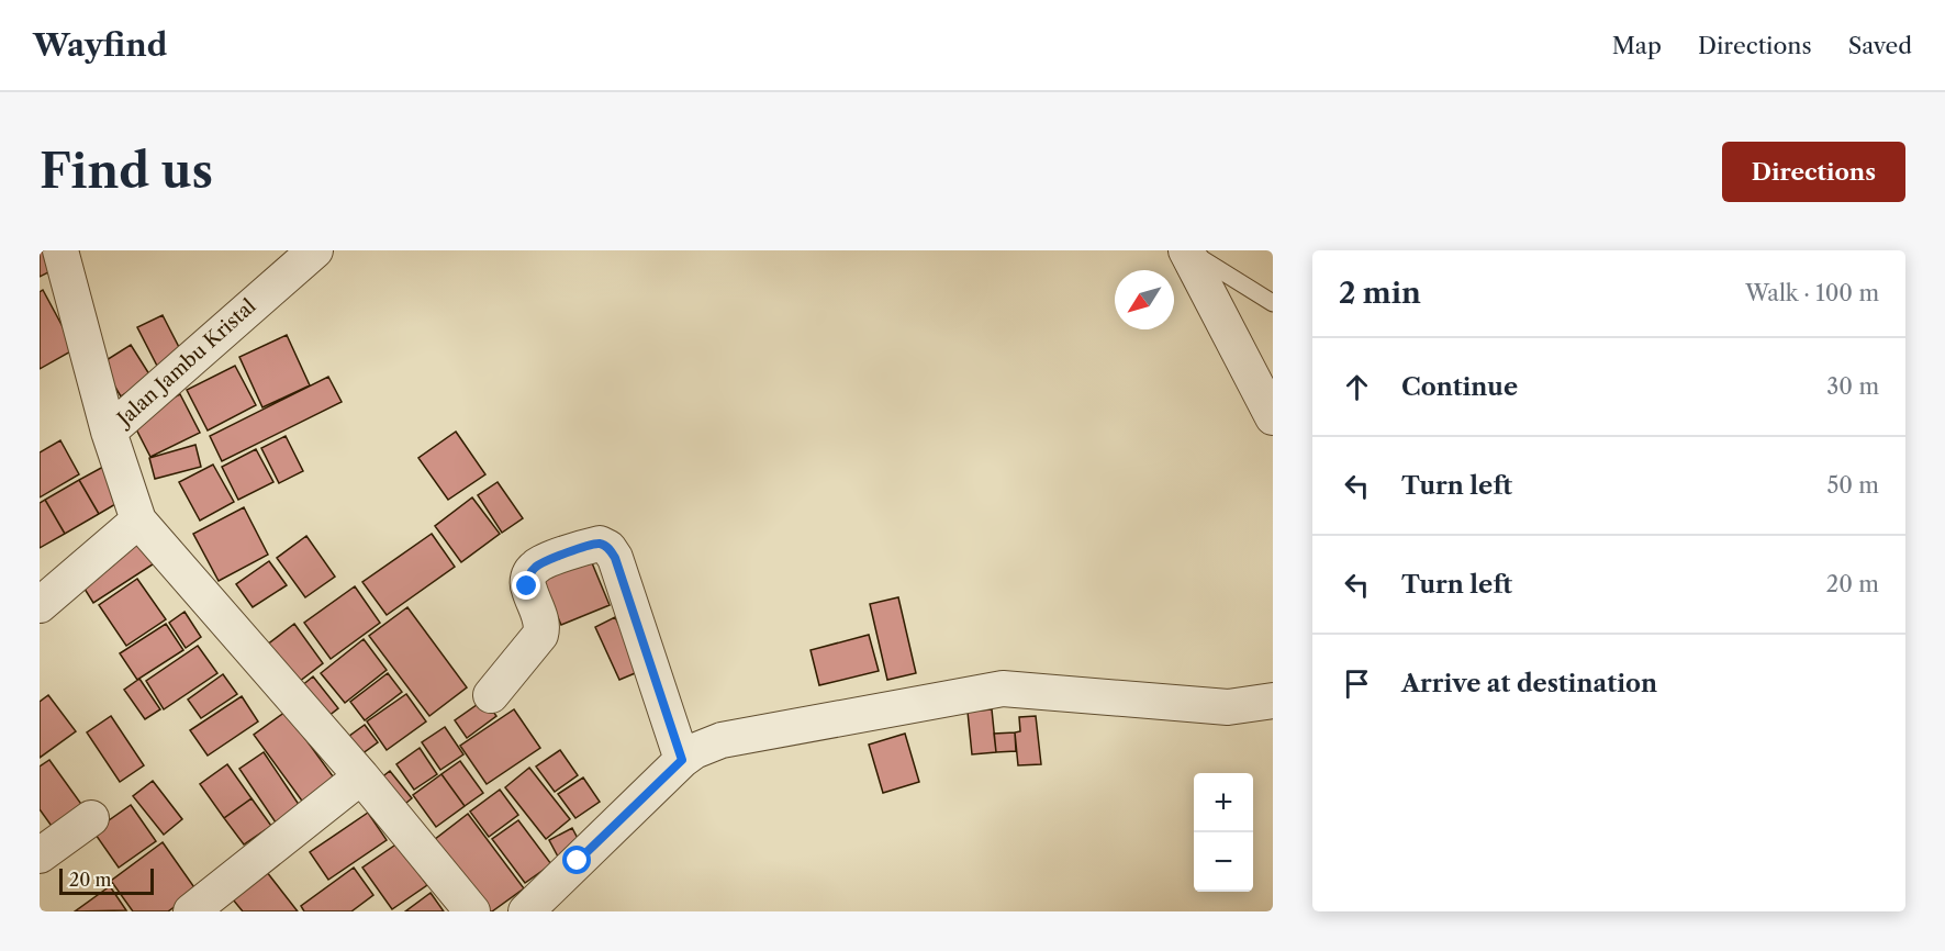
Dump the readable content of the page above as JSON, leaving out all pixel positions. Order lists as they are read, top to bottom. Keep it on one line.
{"streets":{"street":["Jalan Jambu Kristal"]},"scale_bar":"20 m","north":"bottom left","page":{"header":"Wayfind","nav":["Map","Directions","Saved"],"buttons":"Directions","title":"Find us","heading":["2 min","Walk · 100 m"],"list":[["Continue","30 m"],["Turn left","50 m"],["Turn left","20 m"],"Arrive at destination"],"map_buttons":["+","−"],"scale":"20 m"}}
